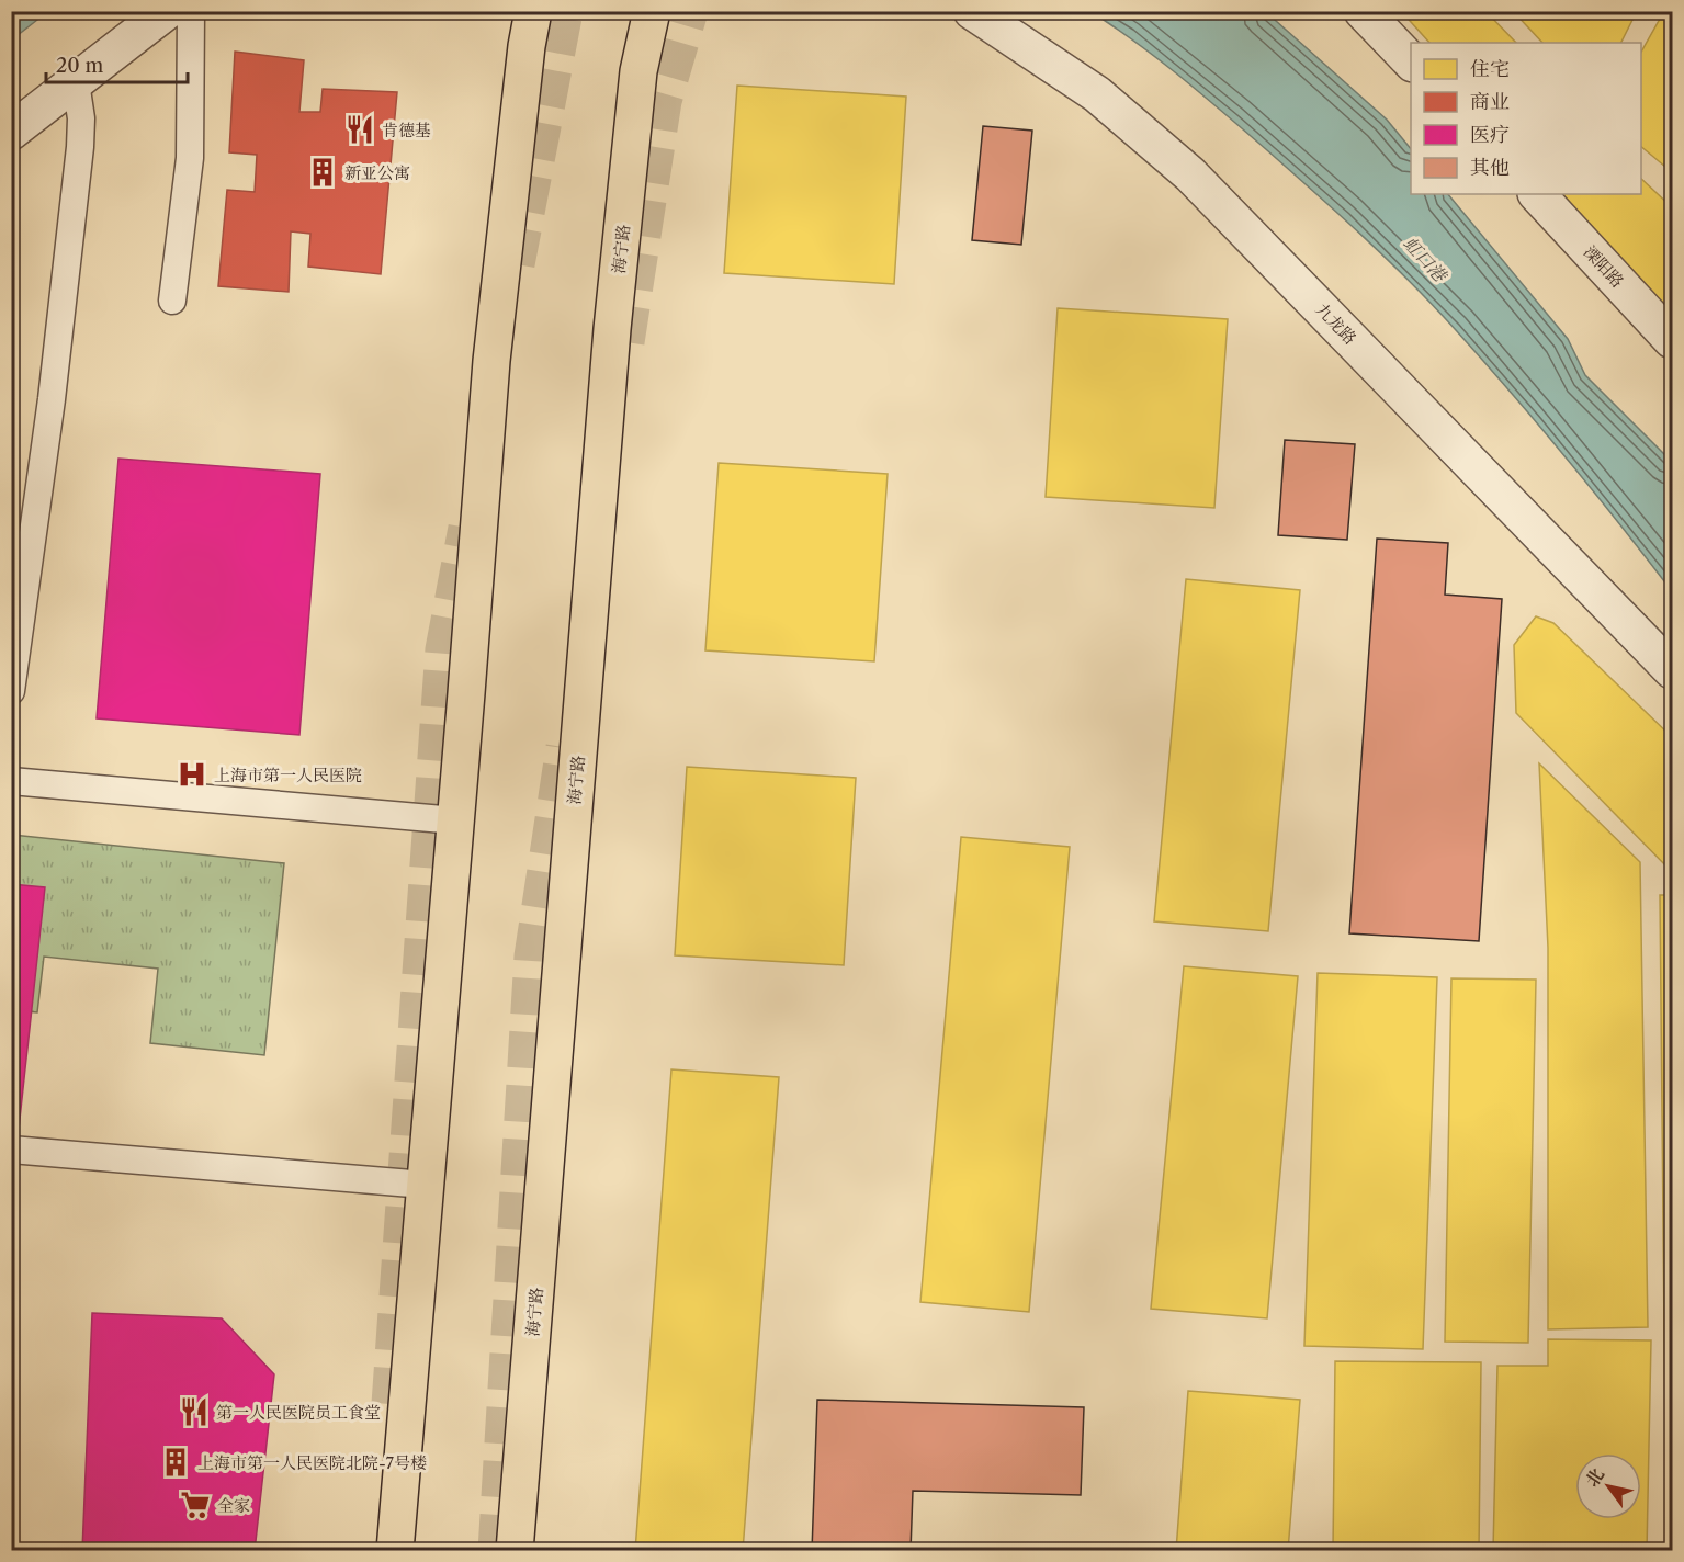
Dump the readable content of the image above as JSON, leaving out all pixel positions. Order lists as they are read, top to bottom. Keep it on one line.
{"streets":{"main road":["海宁路"],"street":["溧阳路","九龙路"]},"water":["虹口港"],"places":{"restaurant":["肯德基","第一人民医院员工食堂"],"building":["新亚公寓","上海市第一人民医院北院-7号楼"],"hospital":["上海市第一人民医院"],"supermarket":["全家"]},"legend":["住宅","商业","医疗","其他"],"scale_bar":"20 m","north":"top left"}
